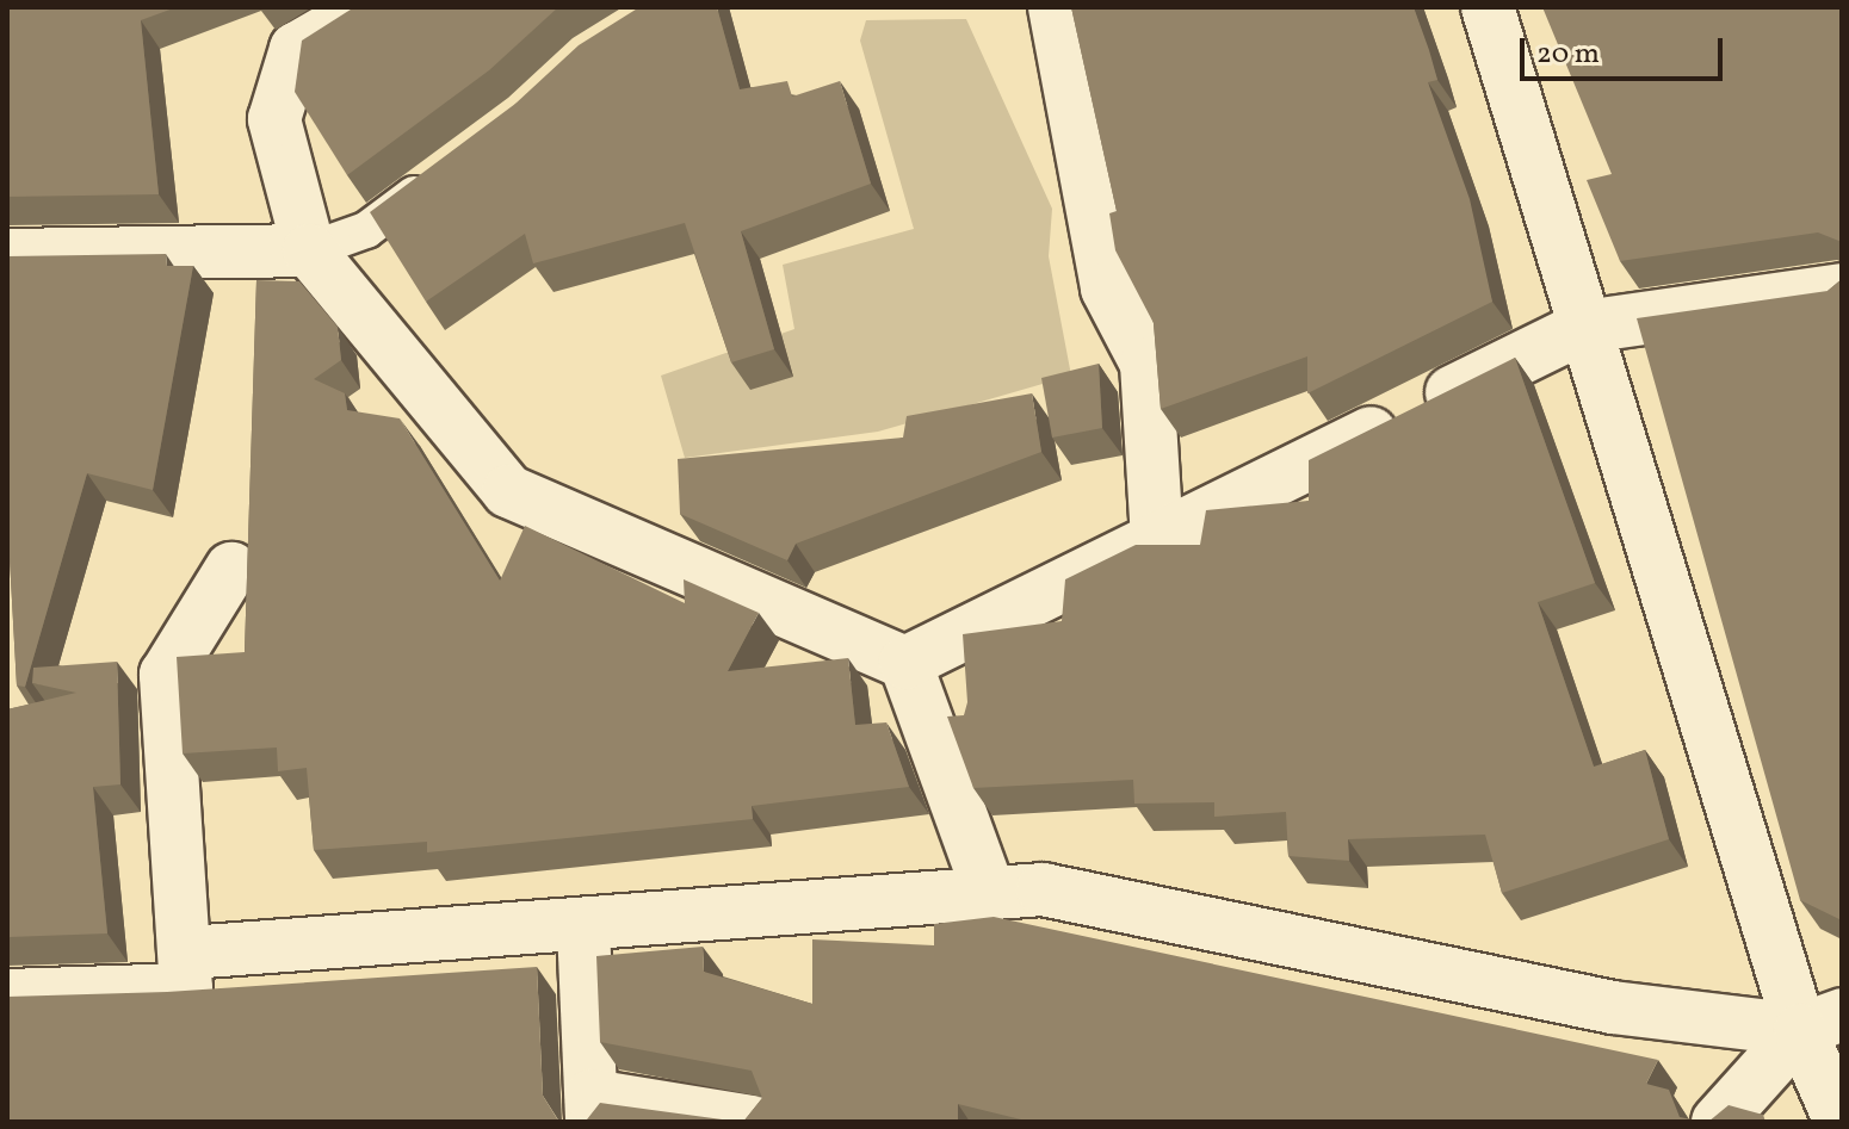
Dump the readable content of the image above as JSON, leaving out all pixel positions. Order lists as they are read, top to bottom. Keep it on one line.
{"scale_bar":"20 m"}
